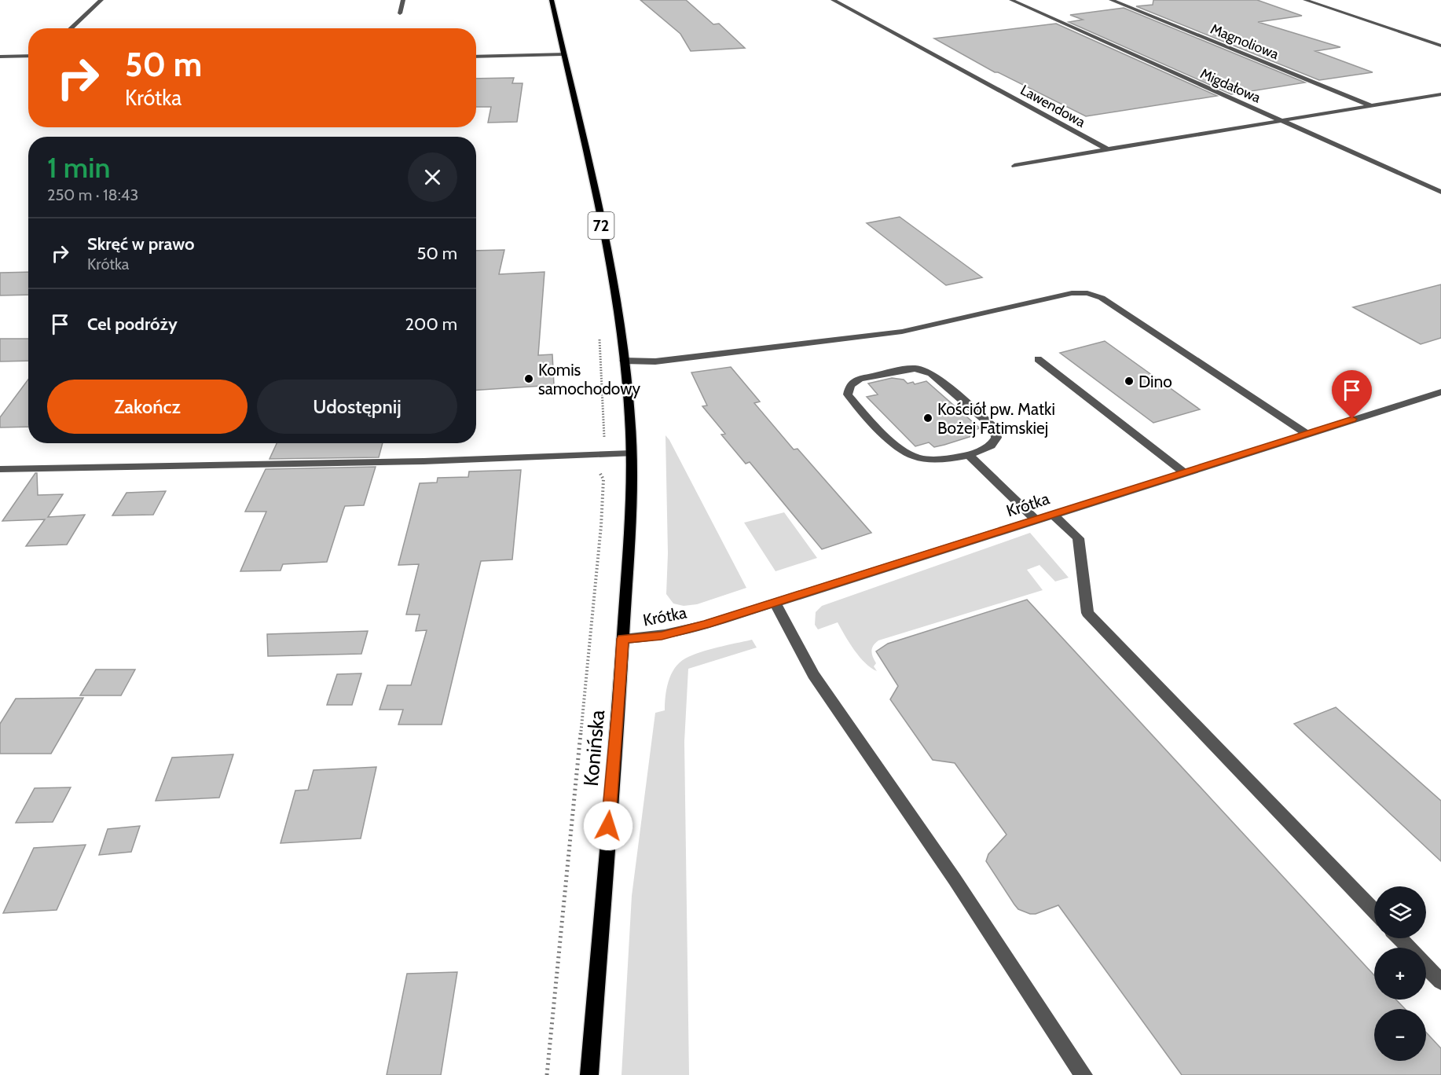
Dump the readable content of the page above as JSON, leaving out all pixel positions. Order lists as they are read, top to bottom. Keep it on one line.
{"streets":{"main road":["72","Konińska"],"street":["Magnoliowa","Migdałowa","Lawendowa","Krótka"]},"crossings":[["72","Konińska"],["Krótka","Konińska"]],"places":["Komis samochodowy","Dino","Kościół pw. Matki Bożej Fatimskiej"],"page":{"turn":["50 m","Krótka"],"heading":["1 min","250 m · 18:43"],"list":[{"name":"Skręć w prawo","note":"Krótka","value":"50 m"},{"name":"Cel podróży","value":"200 m"}],"buttons":["Zakończ","Udostępnij"],"map_buttons":["+","−"]}}
